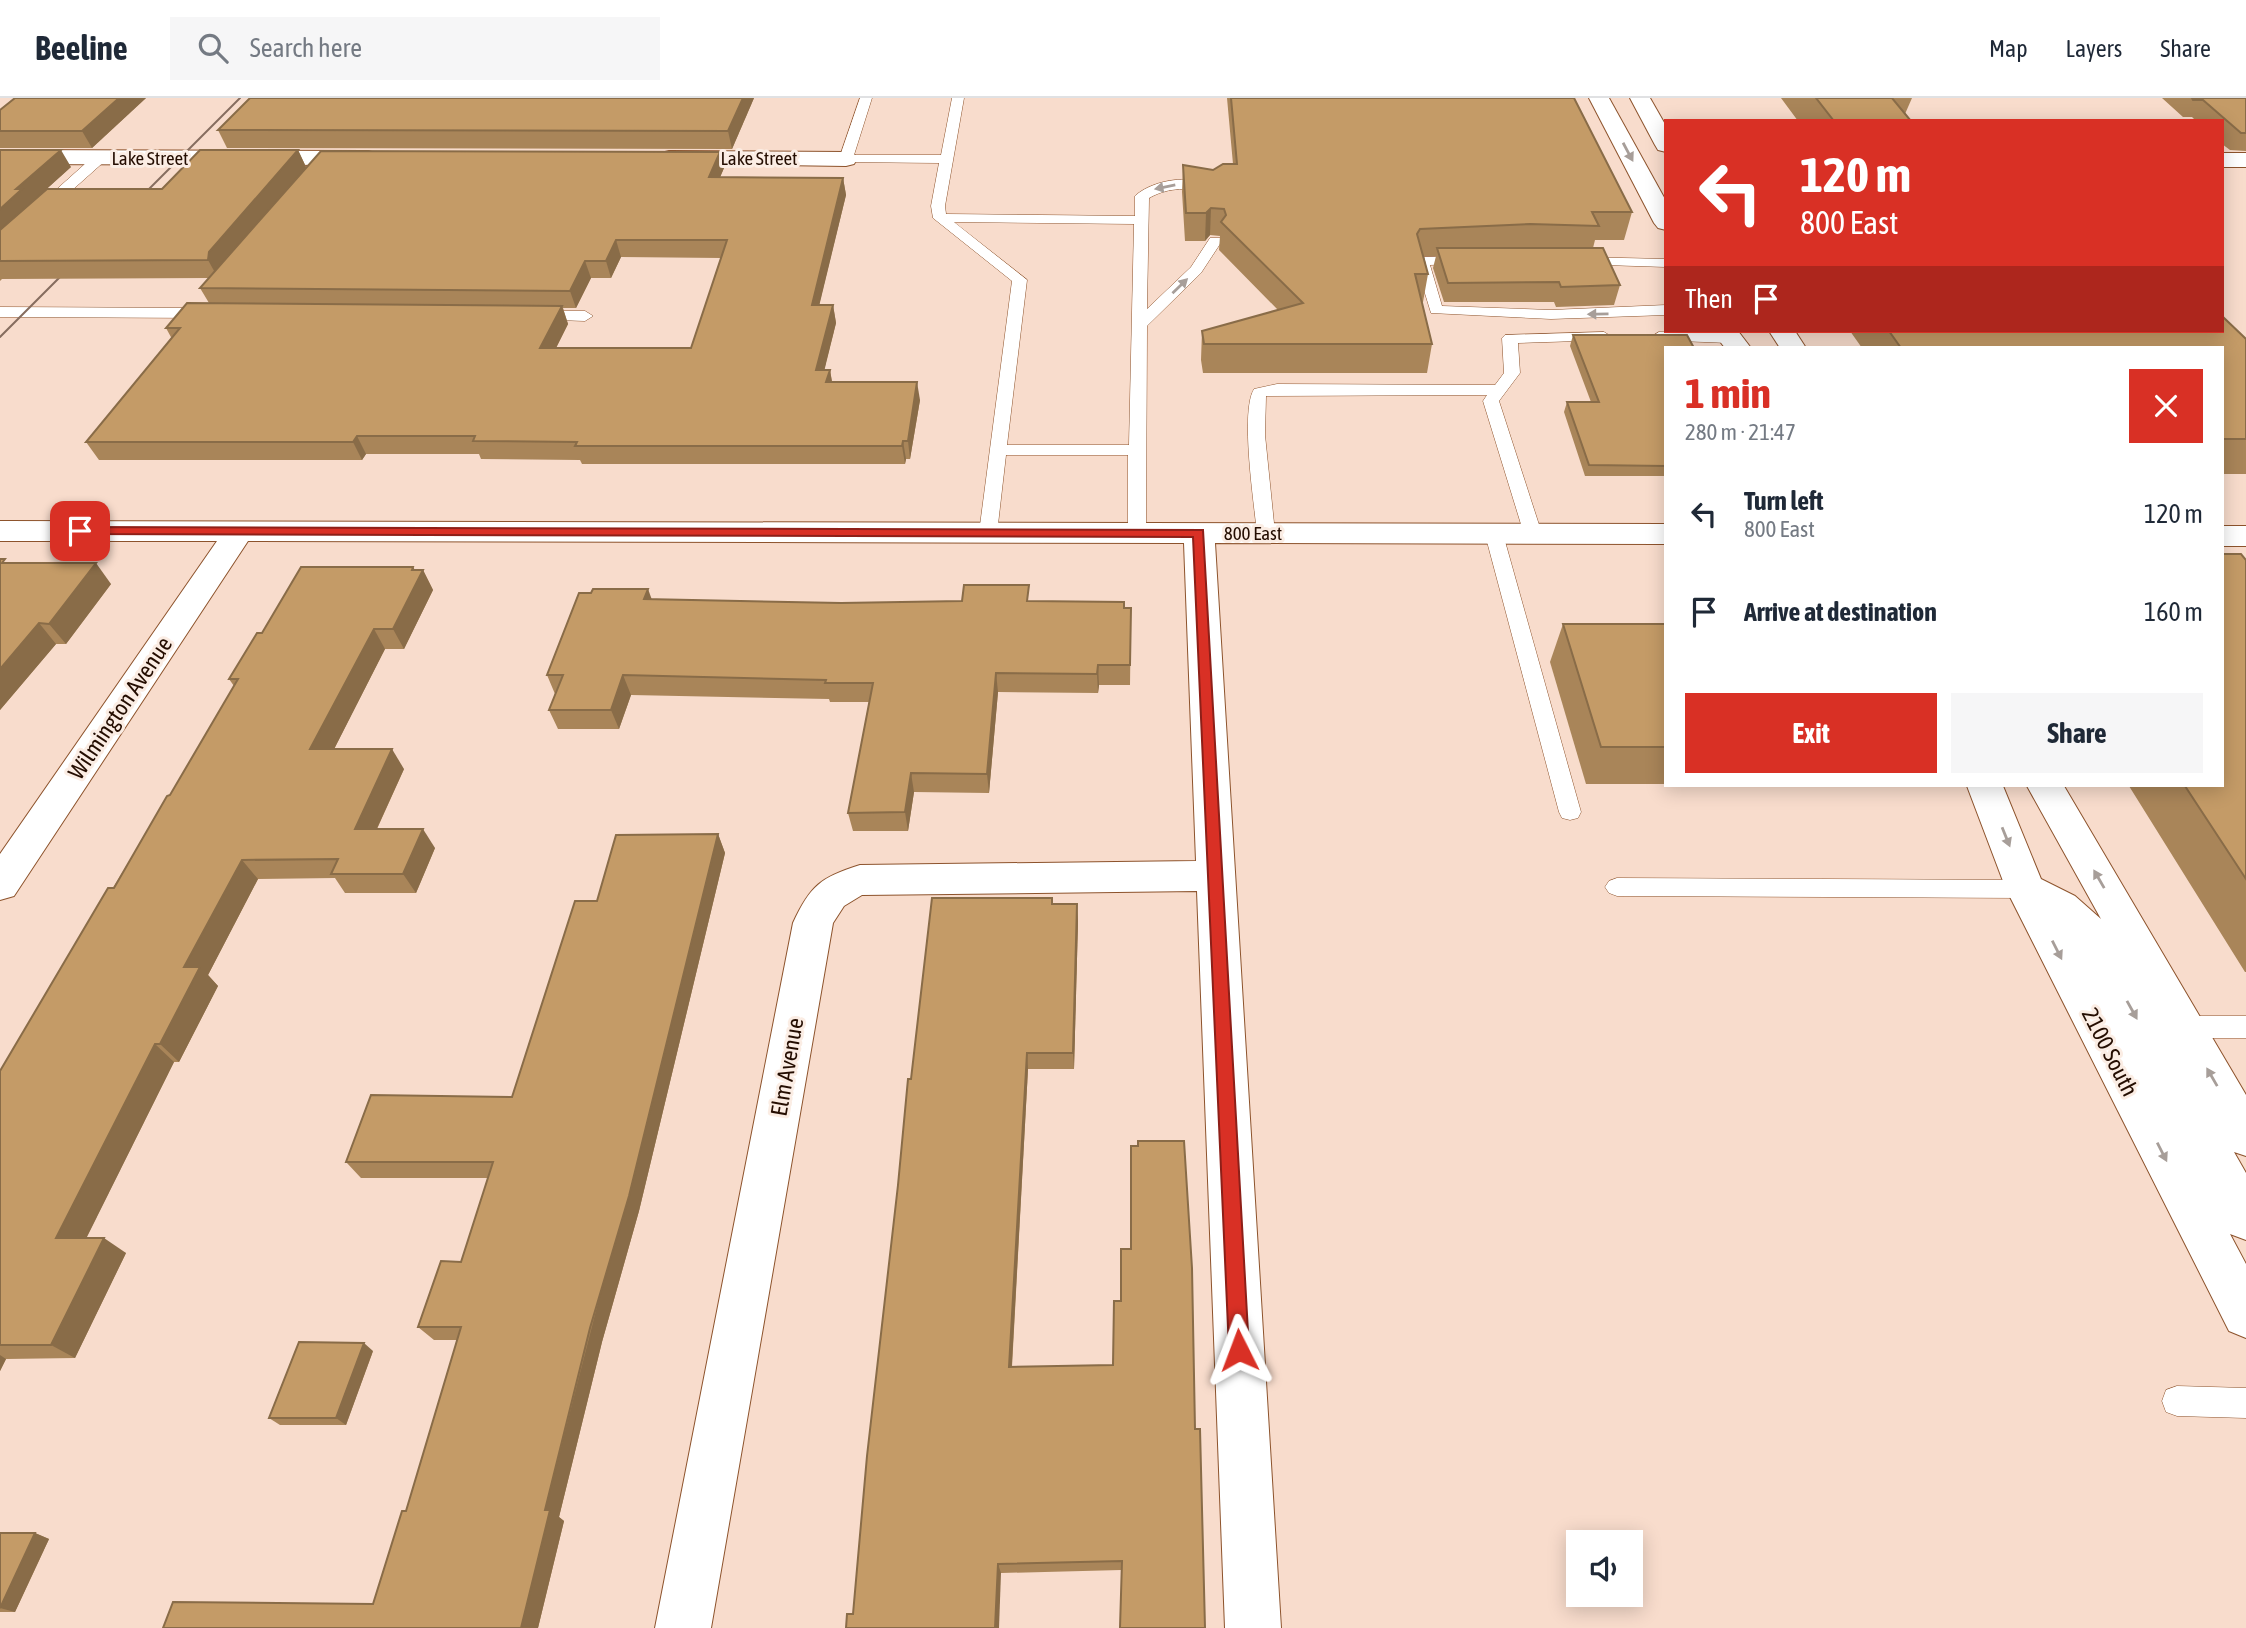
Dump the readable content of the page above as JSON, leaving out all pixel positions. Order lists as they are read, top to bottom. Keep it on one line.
{"streets":{"street":["Lake Street","800 East","Wilmington Avenue","2100 South","Elm Avenue"]},"crossings":[["800 East","Wilmington Avenue"]],"page":{"header":"Beeline","search":"Search here","nav":["Map","Layers","Share"],"turn":["120 m","800 East"],"then":"Then","heading":["1 min","280 m · 21:47"],"list":[{"name":"Turn left","note":"800 East","value":"120 m"},{"name":"Arrive at destination","value":"160 m"}],"buttons":["Exit","Share"]}}
